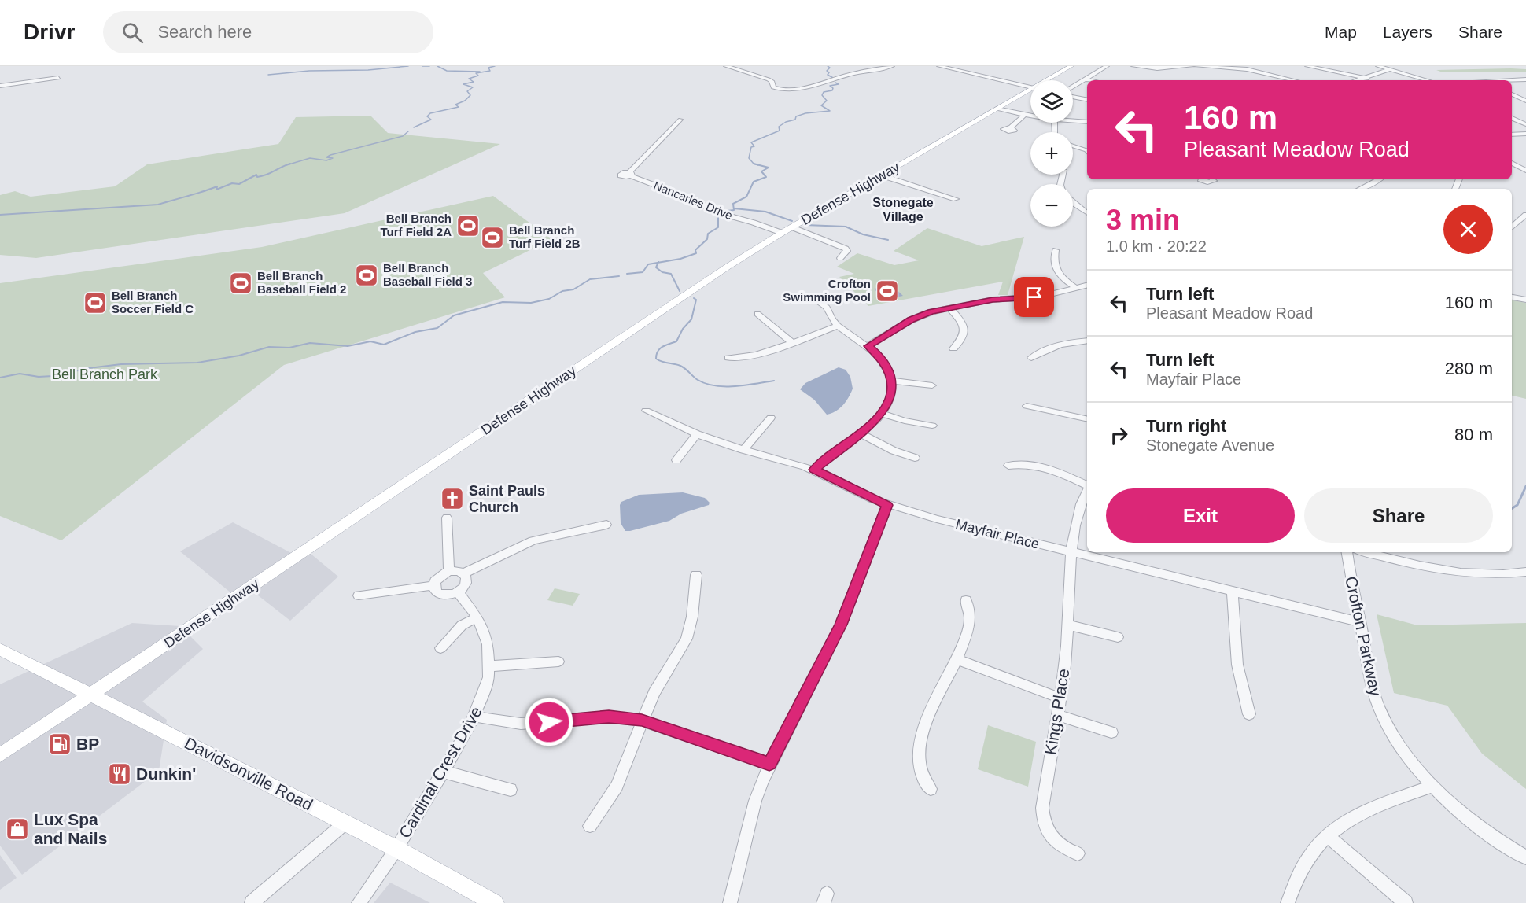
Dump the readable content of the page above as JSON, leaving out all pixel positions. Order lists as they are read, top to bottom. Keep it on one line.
{"streets":{"main road":["Defense Highway","Davidsonville Road"],"street":["Nancarles Drive","Mayfair Place","Crofton Parkway","Kings Place","Cardinal Crest Drive"]},"crossings":[["Defense Highway","Nancarles Drive"],["Defense Highway","Davidsonville Road"],["Mayfair Place","Crofton Parkway"],["Mayfair Place","Kings Place"],["Cardinal Crest Drive","Davidsonville Road"]],"districts":["Stonegate Village"],"parks":["Bell Branch Park"],"places":{"sports":["Bell Branch Turf Field 2A","Bell Branch Turf Field 2B","Bell Branch Baseball Field 3","Bell Branch Baseball Field 2","Crofton Swimming Pool","Bell Branch Soccer Field C"],"church":["Saint Pauls Church"],"fuel station":["BP"],"restaurant":["Dunkin'"],"shop":["Lux Spa and Nails"]},"page":{"header":"Drivr","search":"Search here","nav":["Map","Layers","Share"],"map_buttons":["+","−"],"turn":["160 m","Pleasant Meadow Road"],"heading":["3 min","1.0 km · 20:22"],"list":[{"name":"Turn left","note":"Pleasant Meadow Road","value":"160 m"},{"name":"Turn left","note":"Mayfair Place","value":"280 m"},{"name":"Turn right","note":"Stonegate Avenue","value":"80 m"}],"buttons":["Exit","Share"]}}
